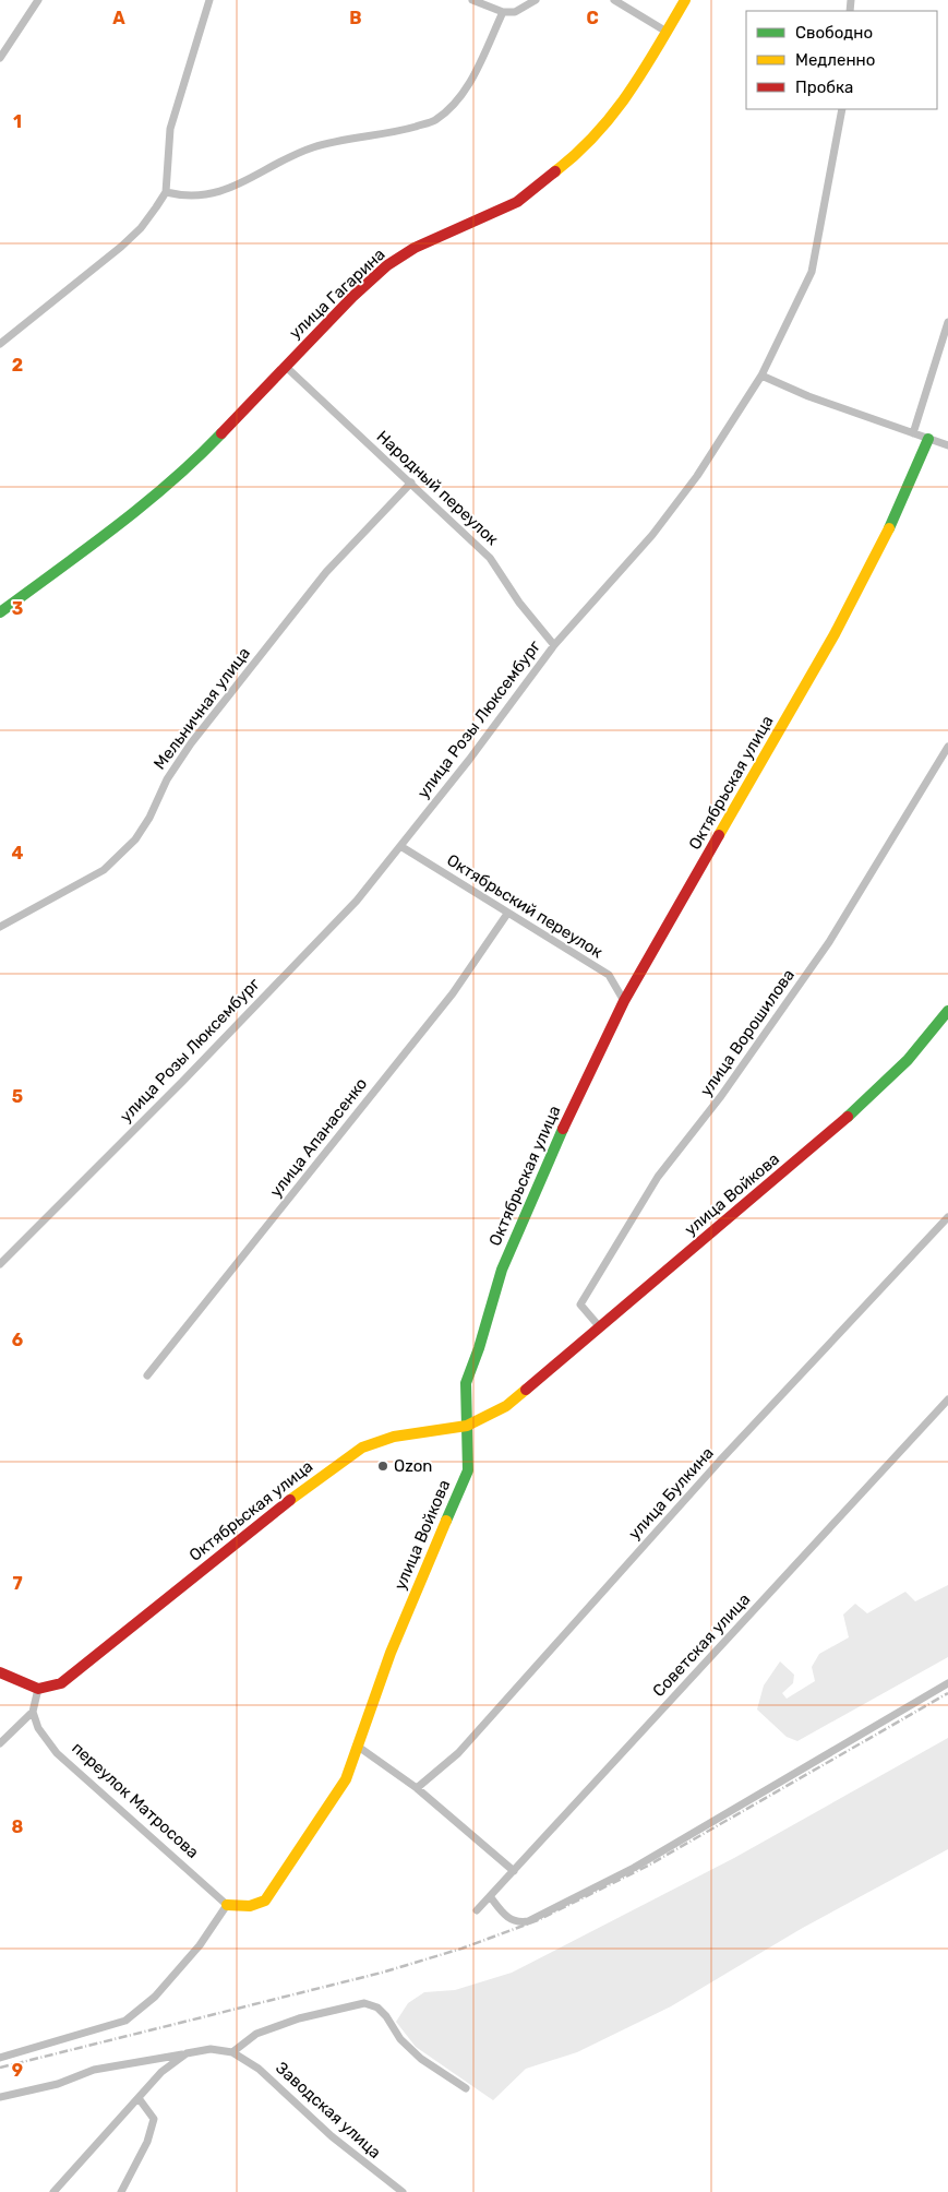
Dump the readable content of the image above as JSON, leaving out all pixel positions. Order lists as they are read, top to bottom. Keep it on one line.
{"streets":{"main road":["улица Гагарина","Октябрьская улица","улица Войкова"],"street":["Народный переулок","Мельничная улица","улица Розы Люксембург","Октябрьский переулок","улица Ворошилова","улица Апанасенко","улица Булкина","Советская улица","переулок Матросова","Заводская улица"]},"crossings":[["улица Гагарина","Народный переулок"],["Народный переулок","Мельничная улица"],["Народный переулок","улица Розы Люксембург"],["улица Розы Люксембург","Октябрьский переулок"],["Октябрьская улица","Октябрьский переулок"],["Октябрьская улица","улица Войкова"],["Октябрьский переулок","улица Апанасенко"],["улица Ворошилова","улица Войкова"],["улица Войкова","переулок Матросова"]],"places":["Ozon"],"legend":["Свободно","Медленно","Пробка"],"grid":{"columns":["A","B","C"],"rows":["1","2","3","4","5","6","7","8","9"]}}
